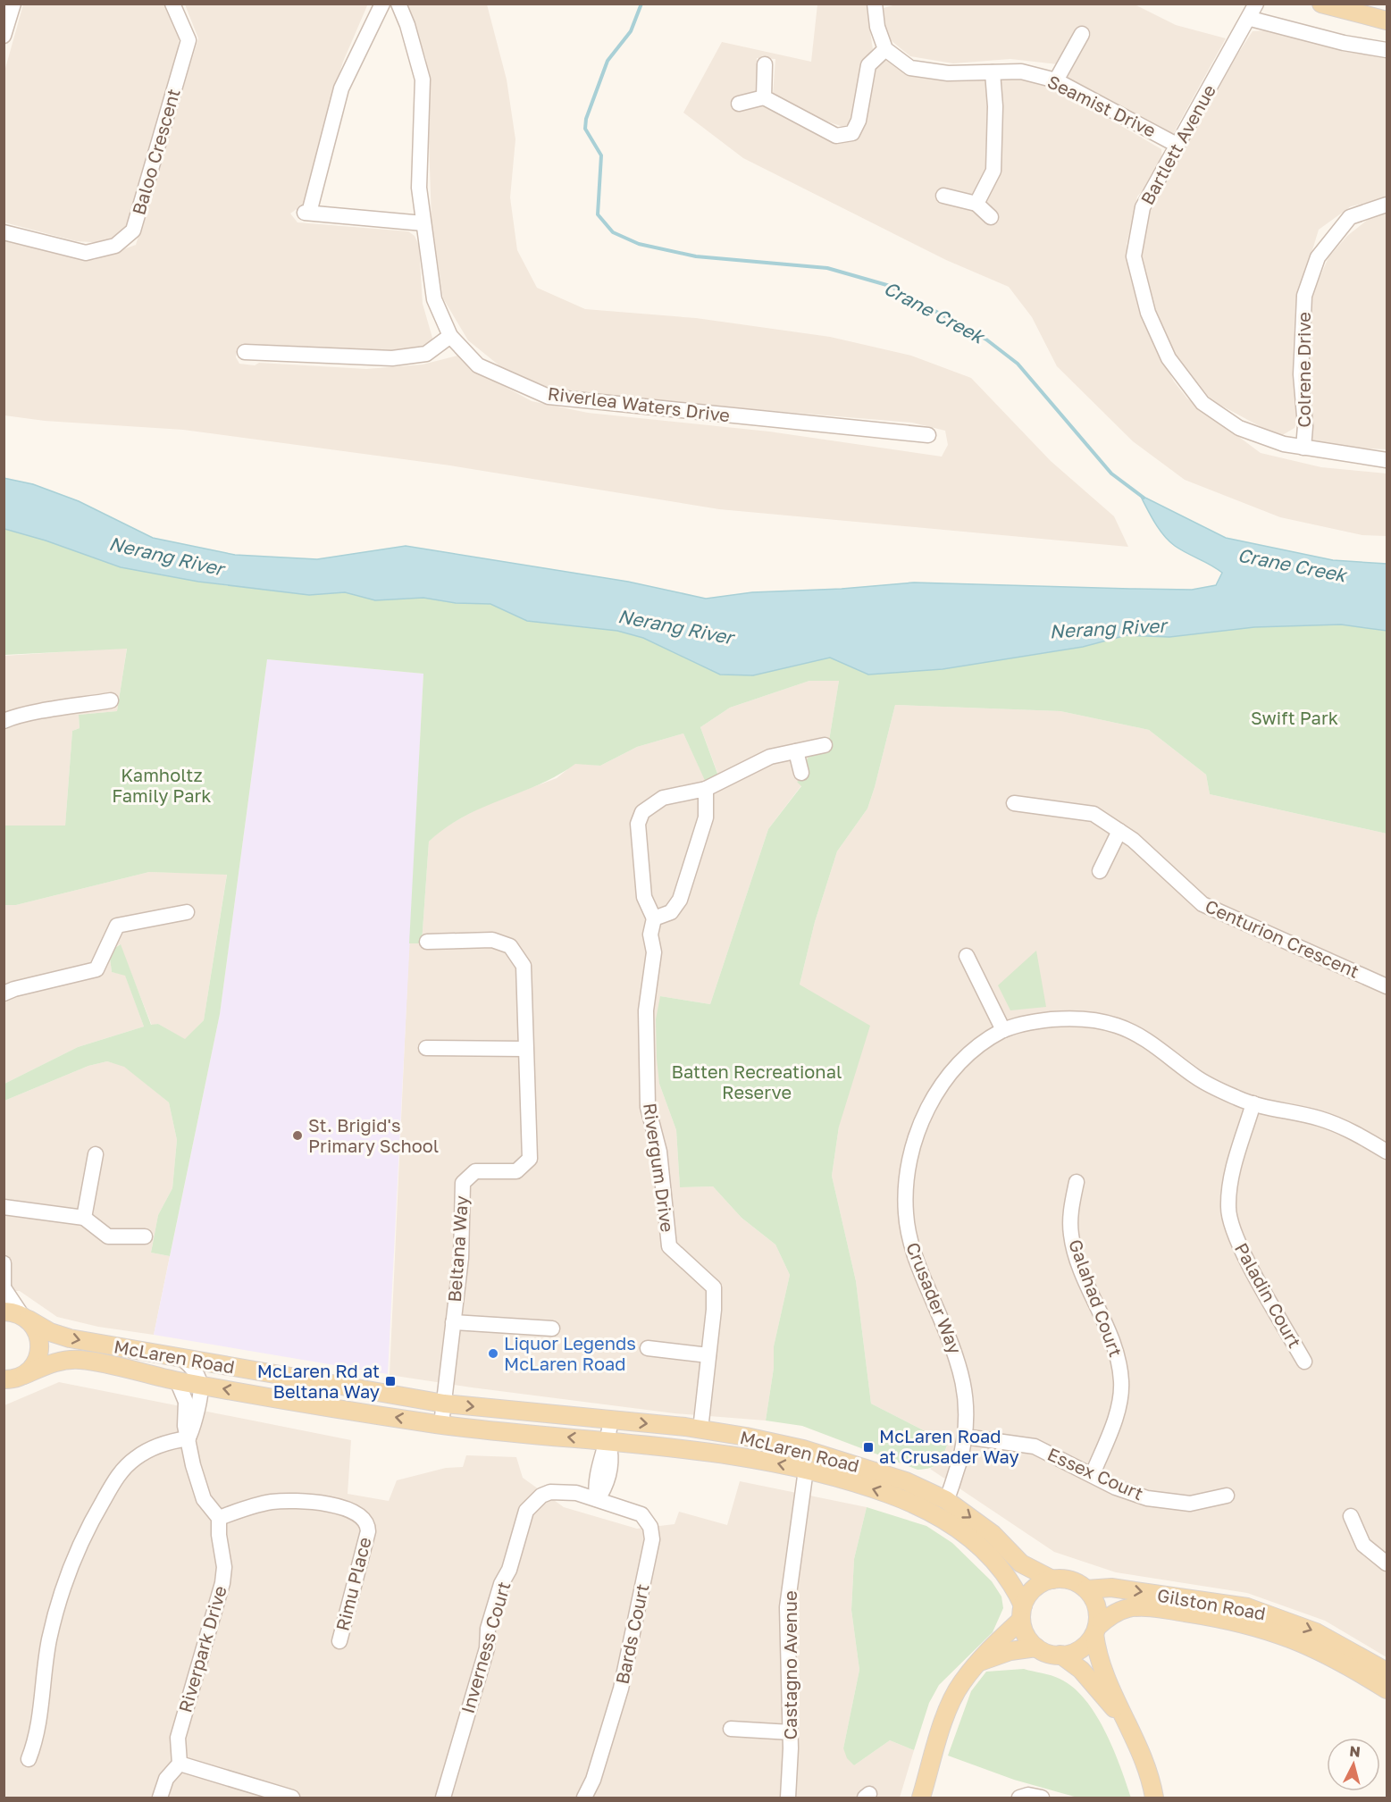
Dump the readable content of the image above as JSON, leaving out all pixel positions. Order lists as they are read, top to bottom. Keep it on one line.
{"streets":{"main road":["McLaren Road","Gilston Road"],"street":["Seamist Drive","Bartlett Avenue","Baloo Crescent","Colrene Drive","Riverlea Waters Drive","Centurion Crescent","Rivergum Drive","Beltana Way","Paladin Court","Crusader Way","Galahad Court","Essex Court","Rimu Place","Bards Court","Inverness Court","Riverpark Drive","Castagno Avenue"]},"crossings":[["Seamist Drive","Bartlett Avenue"],["Bartlett Avenue","Colrene Drive"],["Rivergum Drive","McLaren Road"],["Beltana Way","McLaren Road"],["Paladin Court","Crusader Way"],["Crusader Way","McLaren Road"],["Crusader Way","Essex Court"],["Galahad Court","Essex Court"],["McLaren Road","Gilston Road"],["McLaren Road","Castagno Avenue"],["Rimu Place","Riverpark Drive"],["Bards Court","Inverness Court"]],"water":["Crane Creek","Nerang River"],"parks":["Swift Park","Kamholtz Family Park","Batten Recreational Reserve"],"places":{"other":["St. Brigid's Primary School","Liquor Legends McLaren Road"],"transit":["McLaren Rd at Beltana Way","McLaren Road at Crusader Way"]},"north":"top"}
